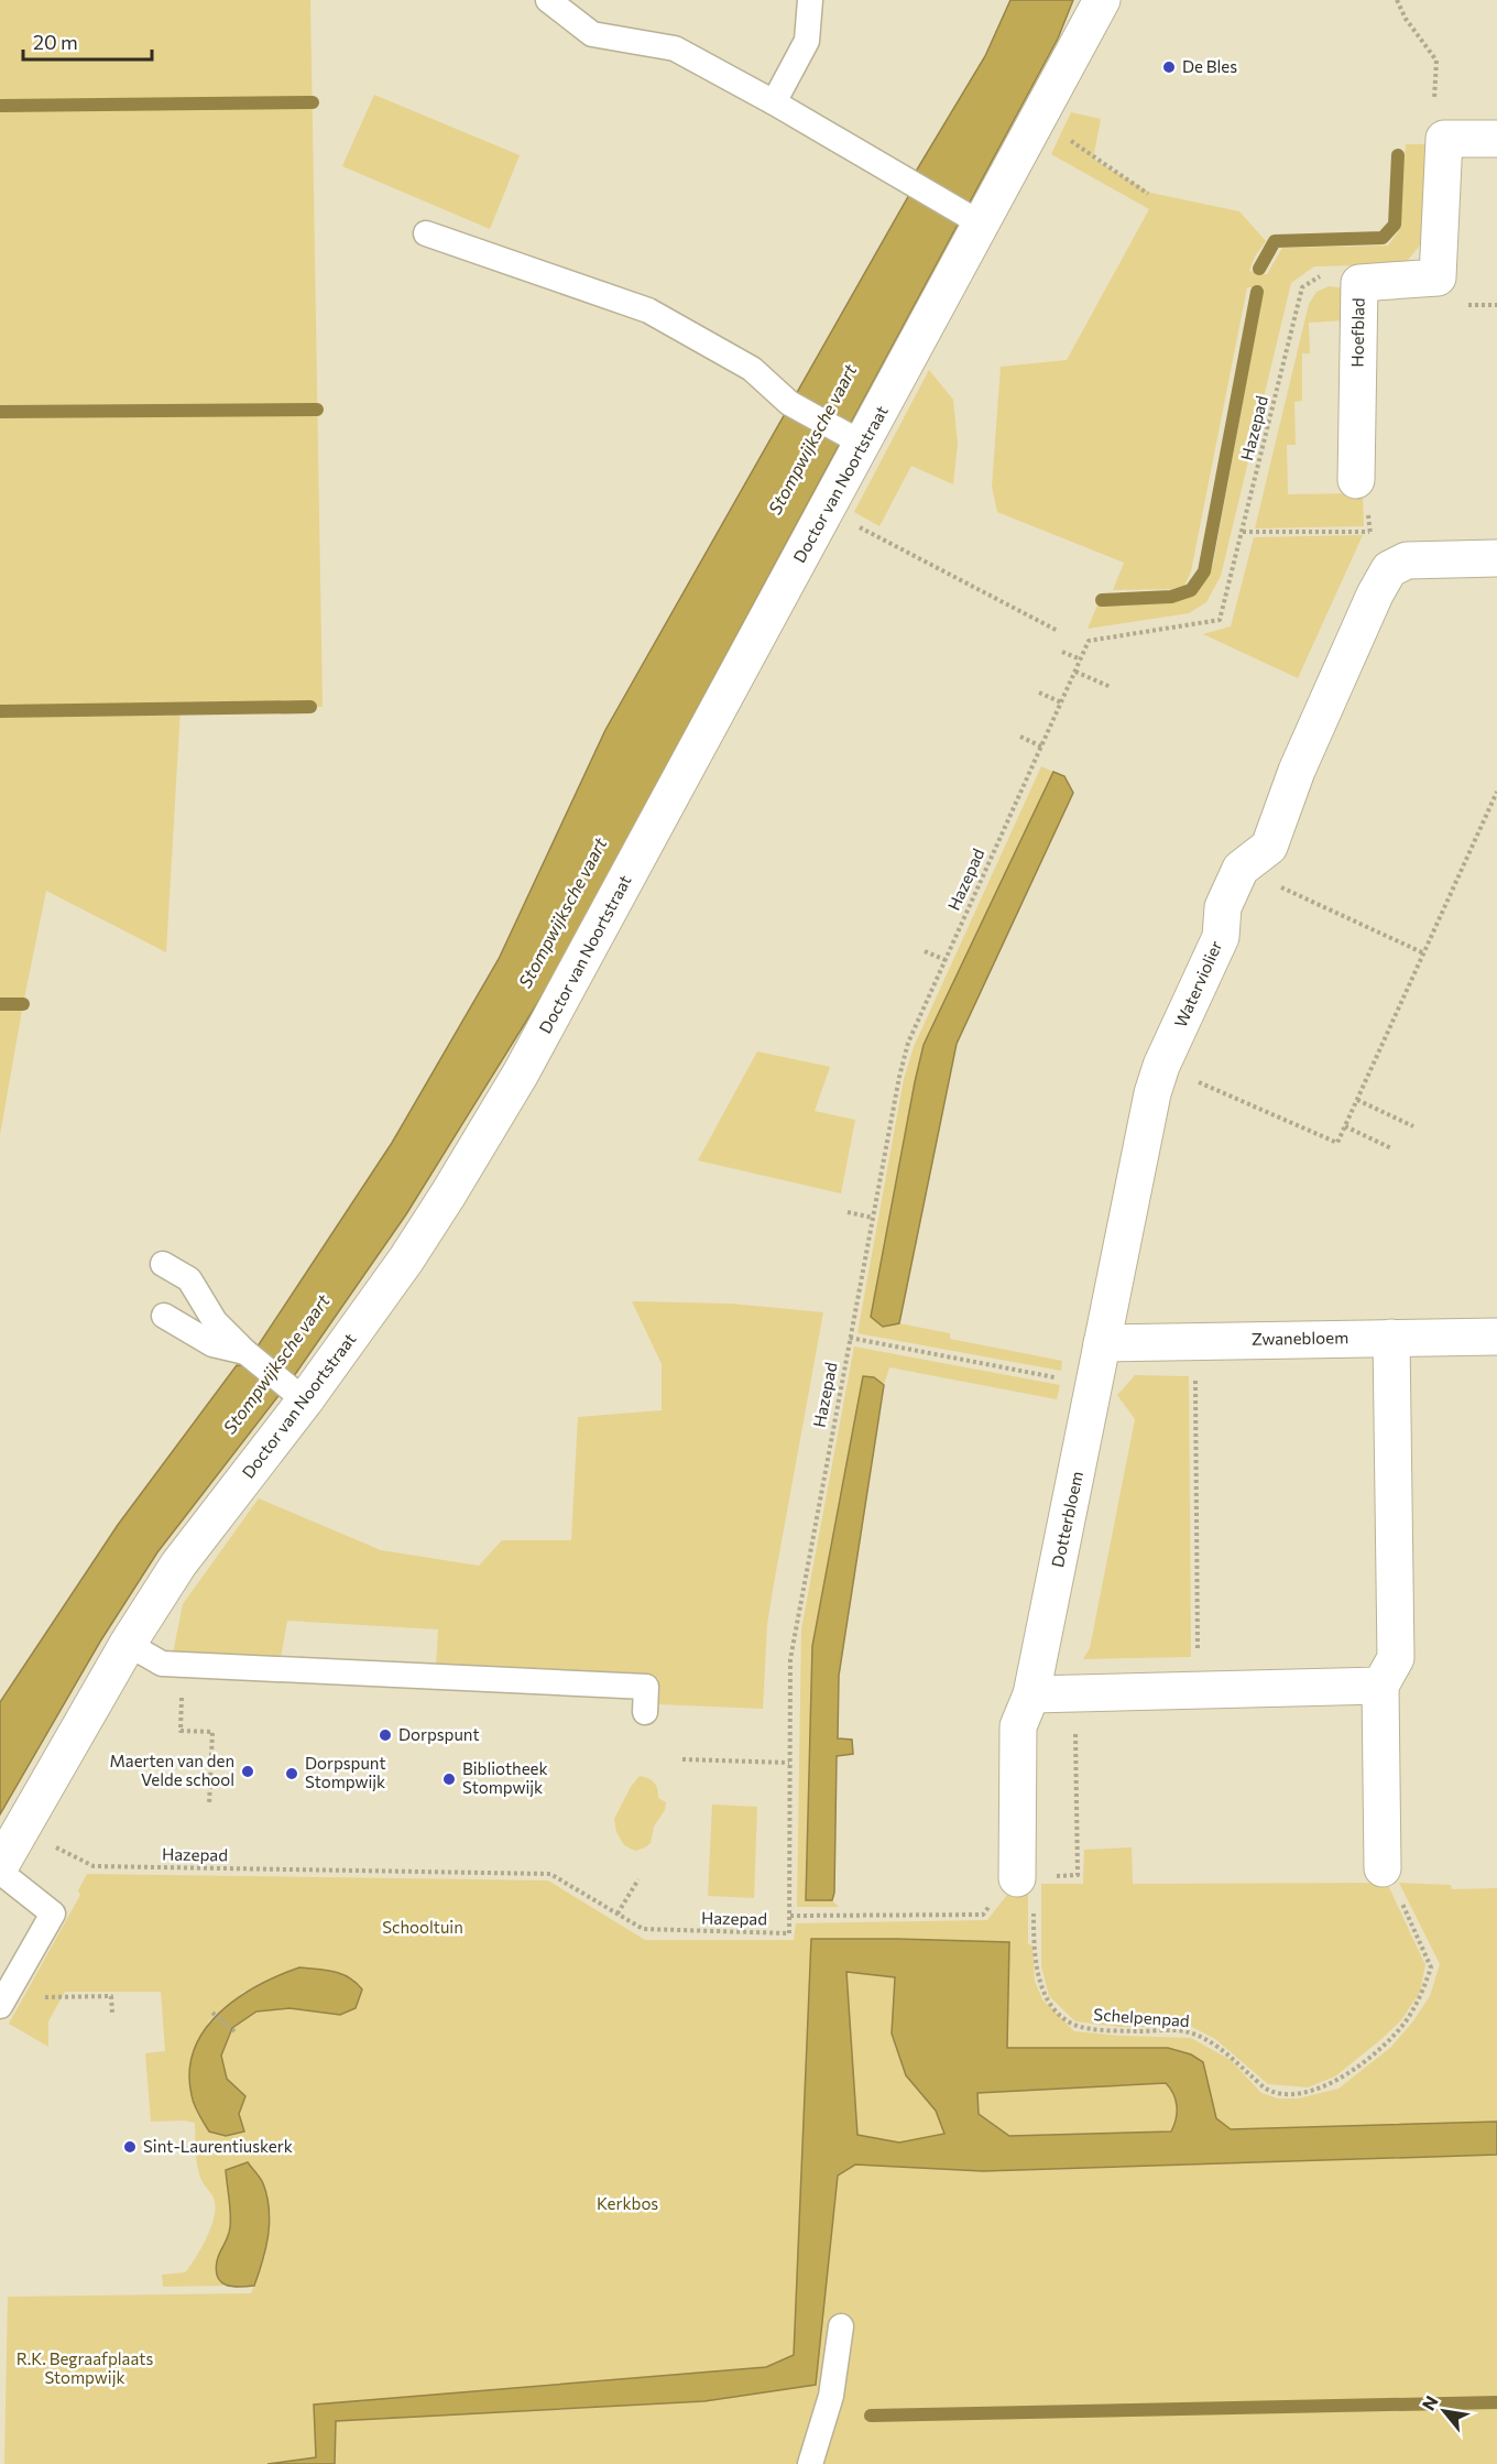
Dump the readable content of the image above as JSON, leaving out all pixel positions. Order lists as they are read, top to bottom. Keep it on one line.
{"streets":{"street":["Hoefblad","Doctor van Noortstraat","Waterviolier","Zwanebloem","Dotterbloem"],"path":["Hazepad","Schelpenpad"]},"crossings":[["Hoefblad","Hazepad"],["Hazepad","Doctor van Noortstraat"],["Waterviolier","Zwanebloem"],["Waterviolier","Dotterbloem"],["Zwanebloem","Dotterbloem"]],"water":["Stompwijksche vaart"],"parks":["Schooltuin","Kerkbos","R.K. Begraafplaats Stompwijk"],"places":["De Bles","Dorpspunt","Maerten van den Velde school","Dorpspunt Stompwijk","Bibliotheek Stompwijk","Sint-Laurentiuskerk"],"scale_bar":"20 m","north":"top left"}
